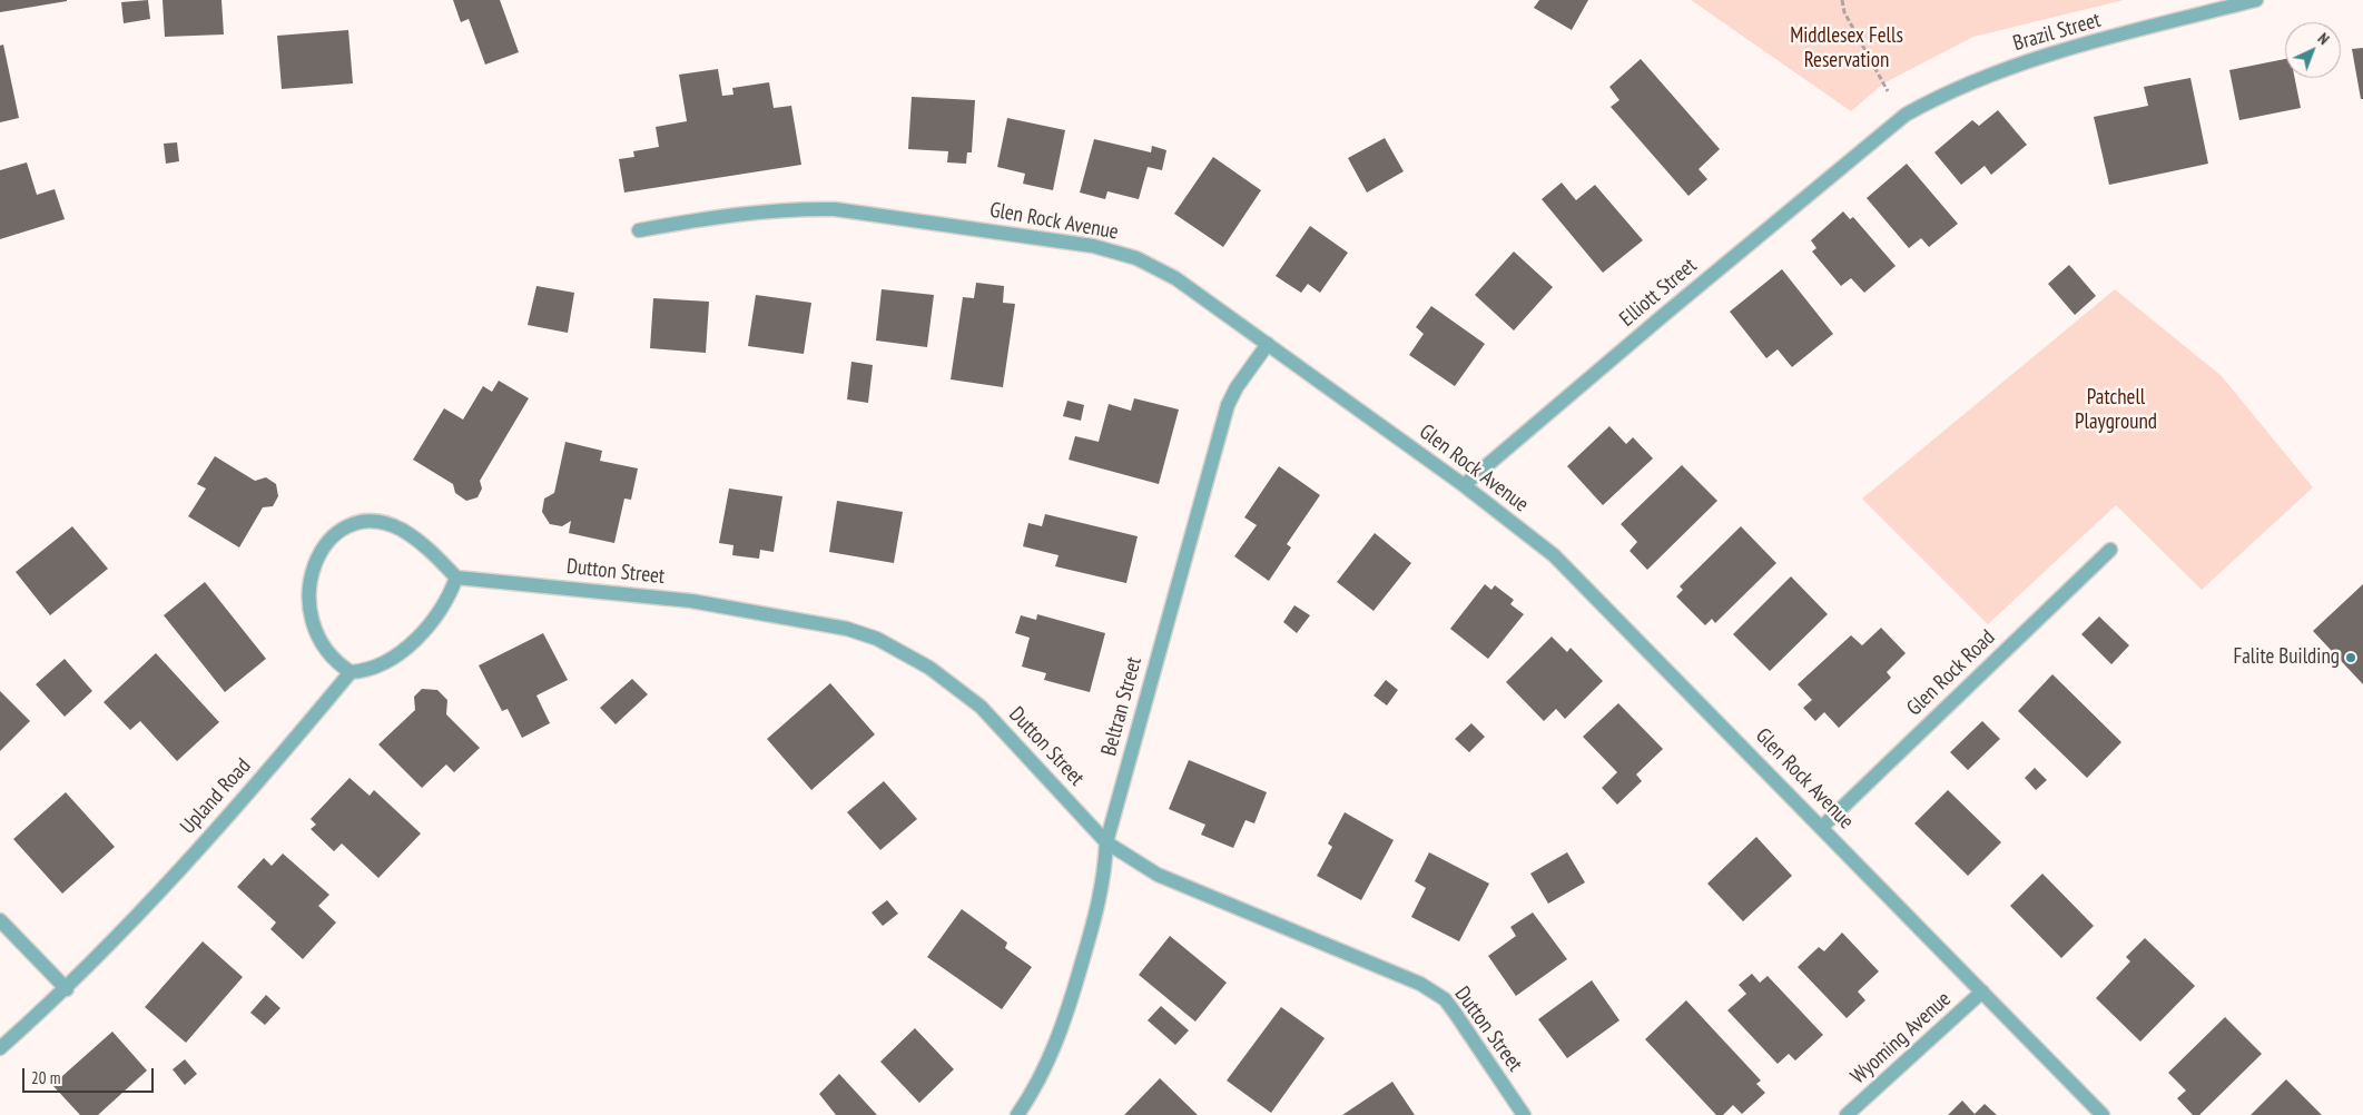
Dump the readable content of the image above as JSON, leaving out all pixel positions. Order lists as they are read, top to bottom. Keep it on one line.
{"streets":{"street":["Brazil Street","Glen Rock Avenue","Elliott Street","Dutton Street","Glen Rock Road","Beltran Street","Upland Road","Wyoming Avenue"]},"crossings":[["Brazil Street","Elliott Street"],["Glen Rock Avenue","Elliott Street"],["Glen Rock Avenue","Glen Rock Road"],["Glen Rock Avenue","Beltran Street"],["Glen Rock Avenue","Wyoming Avenue"],["Dutton Street","Beltran Street"],["Dutton Street","Upland Road"]],"parks":["Middlesex Fells Reservation","Patchell Playground"],"places":["Falite Building"],"scale_bar":"20 m","north":"top right"}
